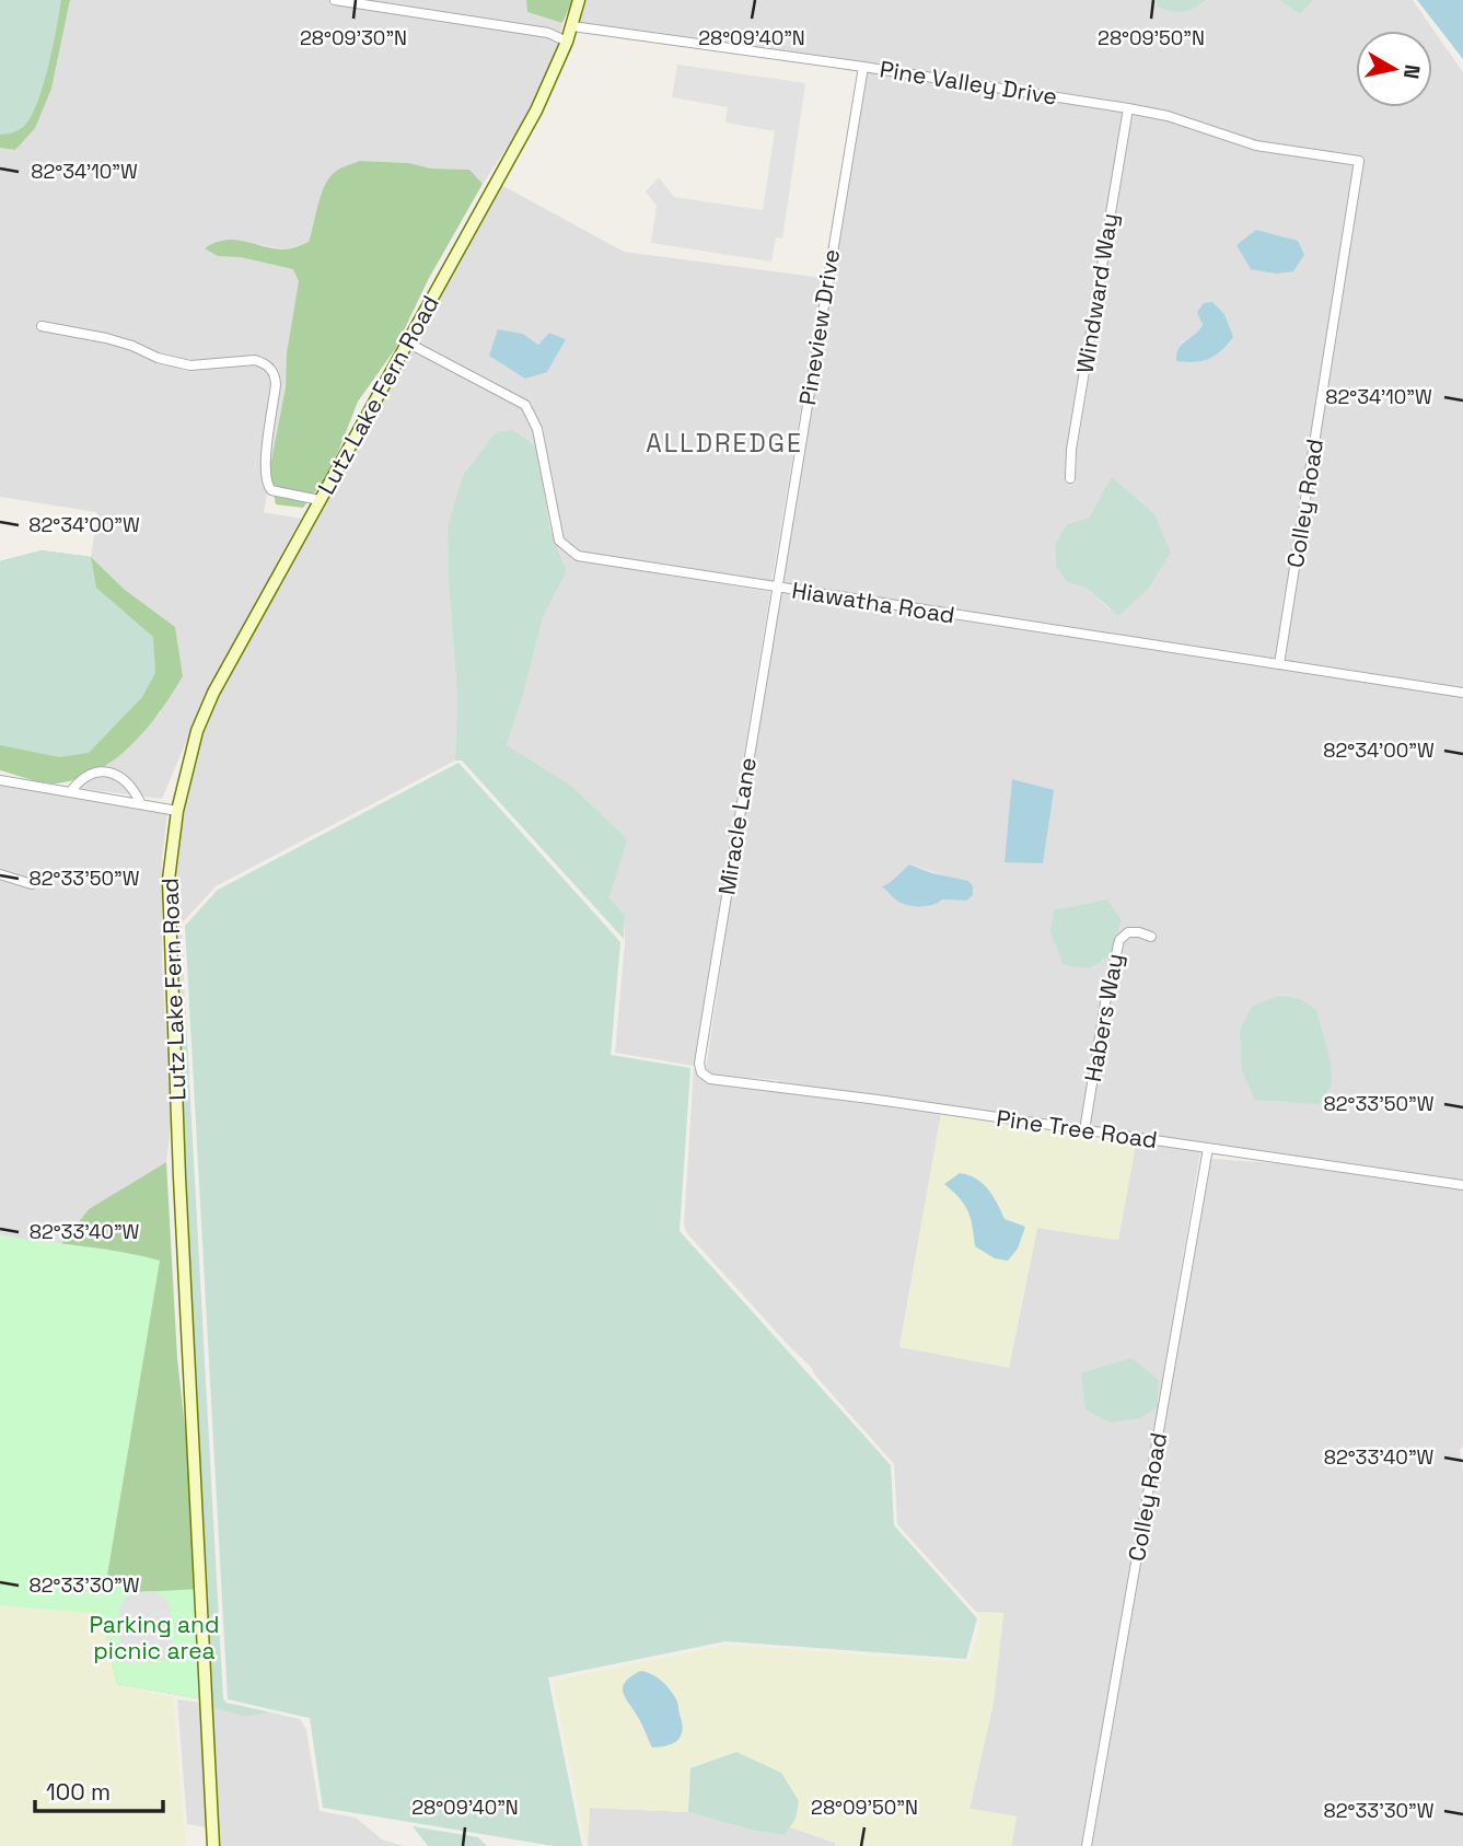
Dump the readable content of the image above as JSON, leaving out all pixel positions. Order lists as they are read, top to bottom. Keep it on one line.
{"streets":{"main road":["Lutz Lake Fern Road"],"street":["Pine Valley Drive","Windward Way","Pineview Drive","Colley Road","Hiawatha Road","Miracle Lane","Habers Way","Pine Tree Road"]},"crossings":[["Pine Valley Drive","Windward Way"],["Pine Valley Drive","Pineview Drive"],["Pine Valley Drive","Lutz Lake Fern Road"],["Pine Valley Drive","Colley Road"],["Pineview Drive","Hiawatha Road"],["Pineview Drive","Miracle Lane"],["Lutz Lake Fern Road","Hiawatha Road"],["Colley Road","Hiawatha Road"],["Colley Road","Pine Tree Road"],["Hiawatha Road","Miracle Lane"],["Miracle Lane","Pine Tree Road"],["Habers Way","Pine Tree Road"]],"districts":["ALLDREDGE"],"parks":["Parking and picnic area"],"scale_bar":"100 m","north":"right","coordinates":["28°09'30\"N","28°09'40\"N","28°09'50\"N","82°34'10\"W","82°34'00\"W","82°33'50\"W","82°33'40\"W","82°33'30\"W"]}
